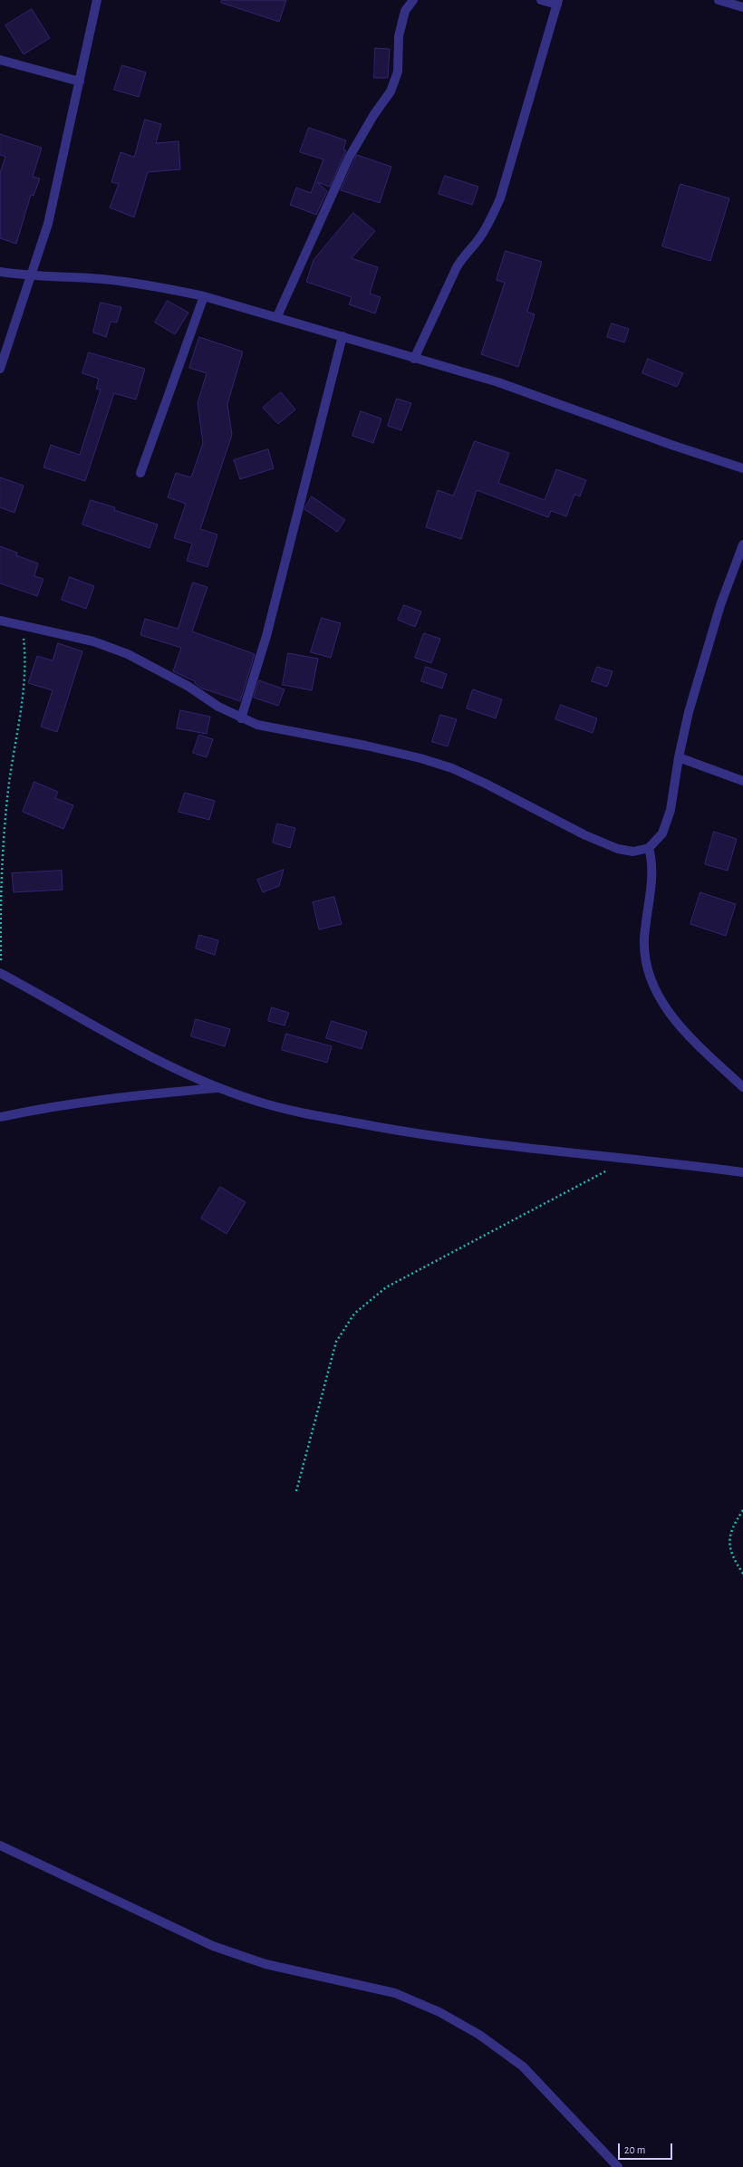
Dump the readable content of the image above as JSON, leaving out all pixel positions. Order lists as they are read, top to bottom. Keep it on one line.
{"scale_bar":"20 m"}
